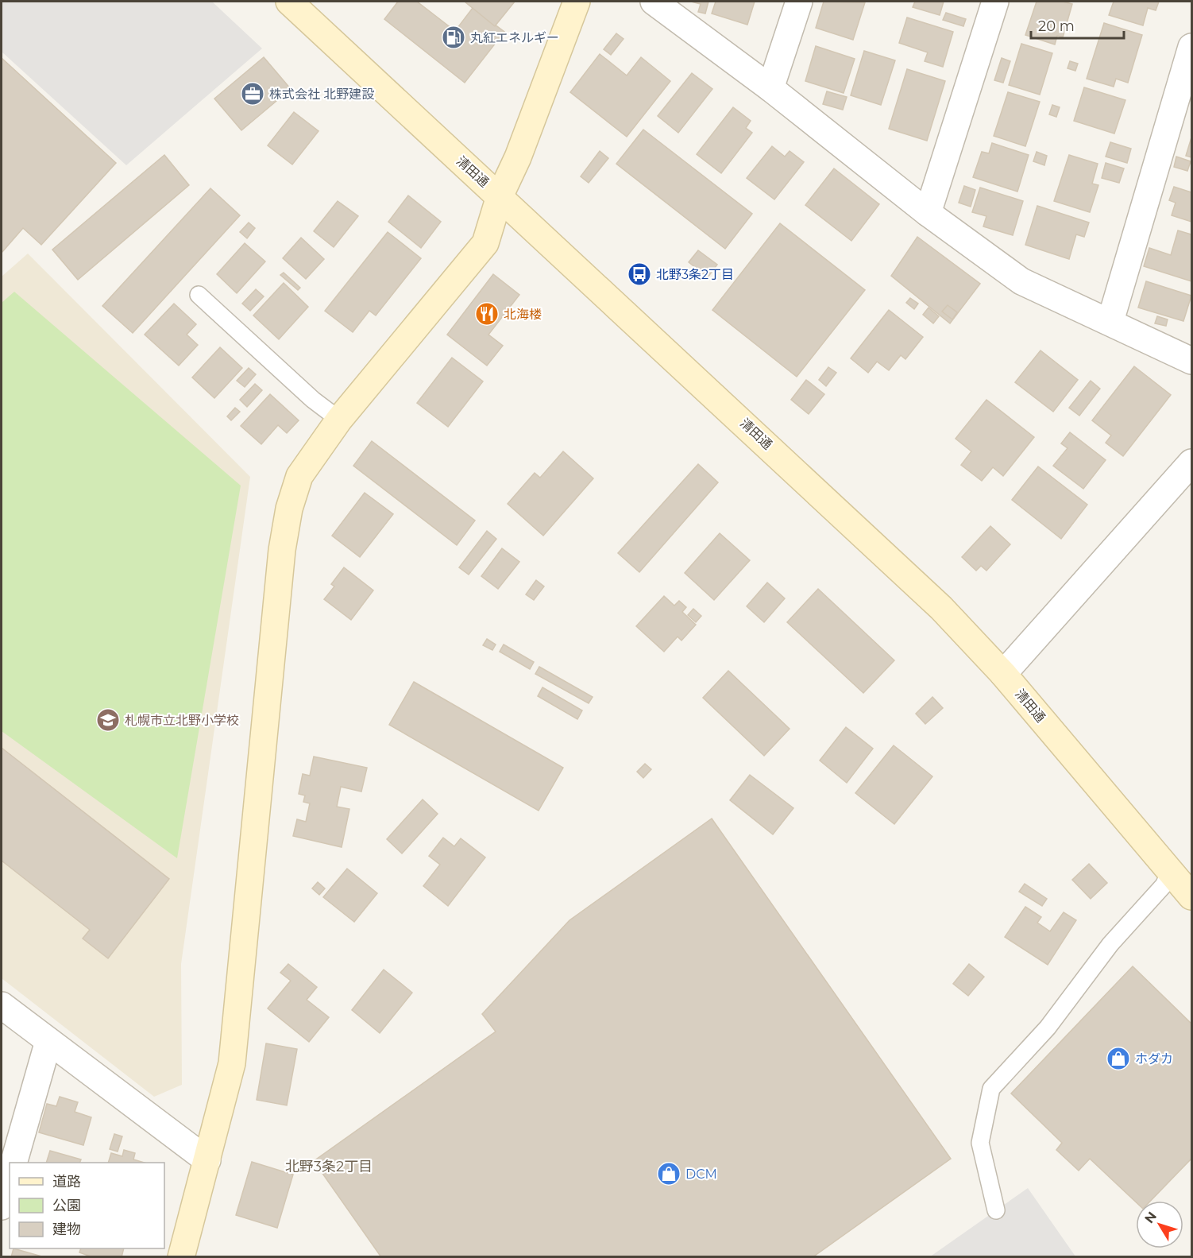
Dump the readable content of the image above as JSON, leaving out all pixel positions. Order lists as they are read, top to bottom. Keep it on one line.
{"streets":{"street":["清田通"]},"districts":["北野3条2丁目"],"places":{"fuel station":["丸紅エネルギー"],"office":["株式会社 北野建設"],"bus stop":["北野3条2丁目"],"restaurant":["北海楼"],"school or university":["札幌市立北野小学校"],"shop":["ホダカ","DCM"]},"legend":["道路","公園","建物"],"scale_bar":"20 m","north":"top left"}
